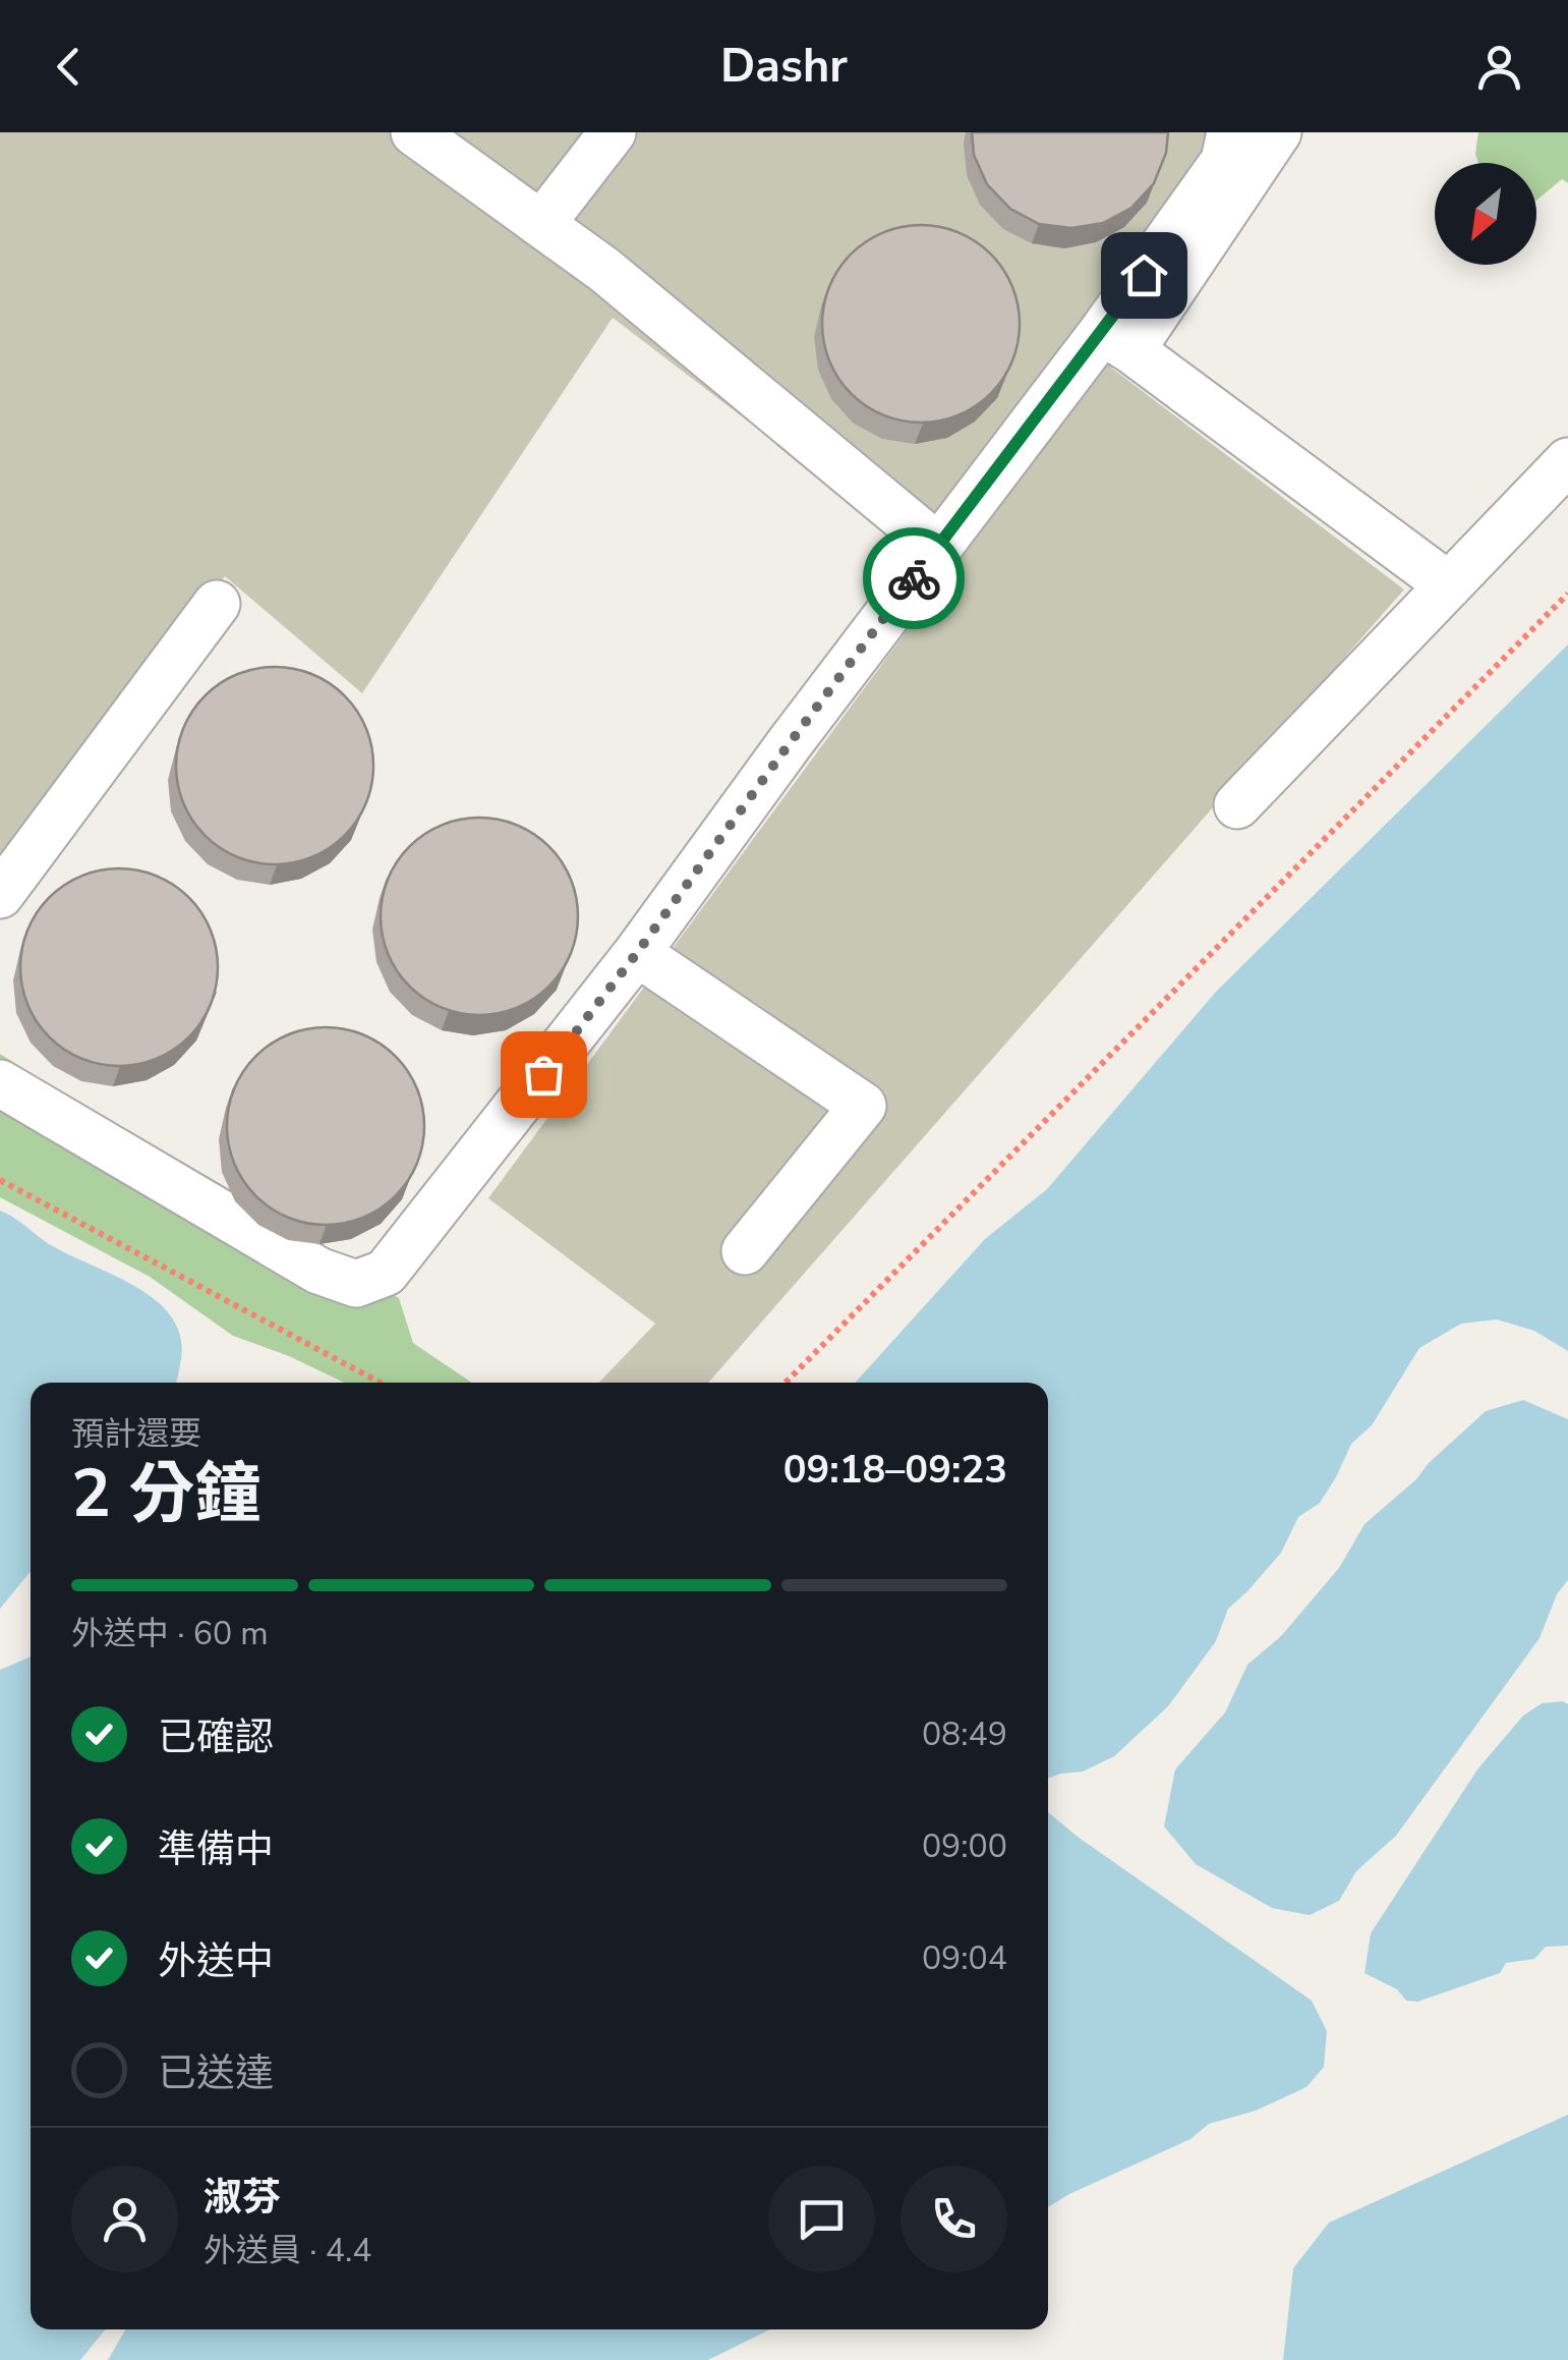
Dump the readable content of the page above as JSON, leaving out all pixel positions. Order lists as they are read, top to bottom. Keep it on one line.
{"north":"bottom left","page":{"header":"Dashr","heading":["2 分鐘","預計還要","09:18–09:23"],"panel":["淑芬","外送員 · 4.4"],"bar":"外送中 · 60 m","list":[["已確認","08:49"],["準備中","09:00"],["外送中","09:04"],"已送達"]}}
